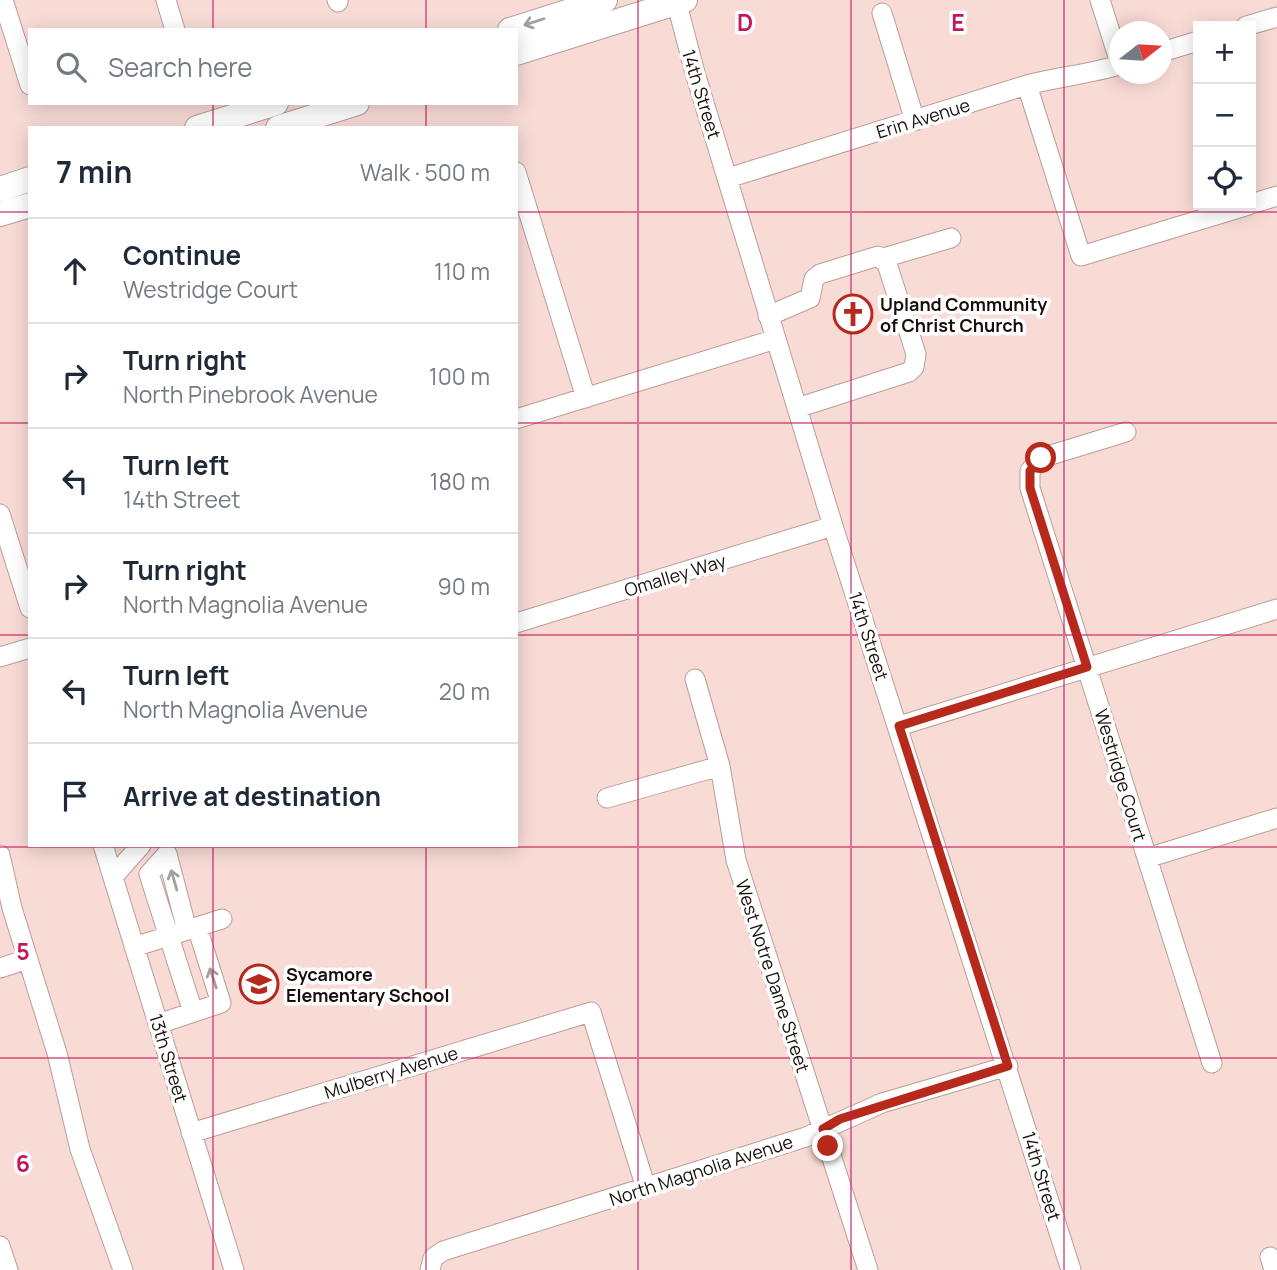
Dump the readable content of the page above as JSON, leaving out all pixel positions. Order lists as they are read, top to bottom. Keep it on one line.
{"streets":{"street":["14th Street","Erin Avenue","Omalley Way","Westridge Court","West Notre Dame Street","13th Street","Mulberry Avenue","North Magnolia Avenue"]},"crossings":[["14th Street","Erin Avenue"],["14th Street","Omalley Way"],["14th Street","North Magnolia Avenue"],["West Notre Dame Street","North Magnolia Avenue"],["13th Street","Mulberry Avenue"],["Mulberry Avenue","North Magnolia Avenue"]],"places":{"church":["Upland Community of Christ Church"],"school or university":["Sycamore Elementary School"]},"north":"right","page":{"map_buttons":["+","−"],"search":"Search here","heading":["7 min","Walk · 500 m"],"list":[["Continue","Westridge Court","110 m"],["Turn right","North Pinebrook Avenue","100 m"],["Turn left","14th Street","180 m"],["Turn right","North Magnolia Avenue","90 m"],["Turn left","North Magnolia Avenue","20 m"],"Arrive at destination"]},"grid":{"columns":["D","E"],"rows":["5","6"]}}
